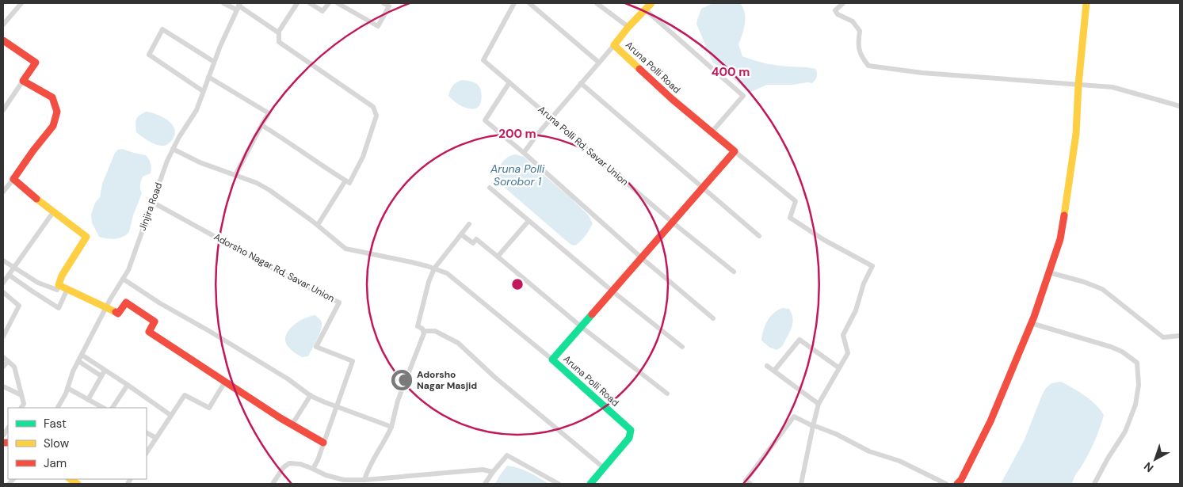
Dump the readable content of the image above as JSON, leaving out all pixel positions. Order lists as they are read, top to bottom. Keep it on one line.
{"streets":{"street":["Aruna Polli Road","Aruna Polli Rd, Savar Union","Jinjira Road","Adorsho Nagar Rd, Savar Union"]},"crossings":[["Aruna Polli Road","Aruna Polli Rd, Savar Union"],["Jinjira Road","Adorsho Nagar Rd, Savar Union"]],"water":["Aruna Polli Sorobor 1"],"places":{"mosque":["Adorsho Nagar Masjid"]},"legend":["Fast","Slow","Jam"],"north":"bottom left","rings":["400 m","200 m"]}
